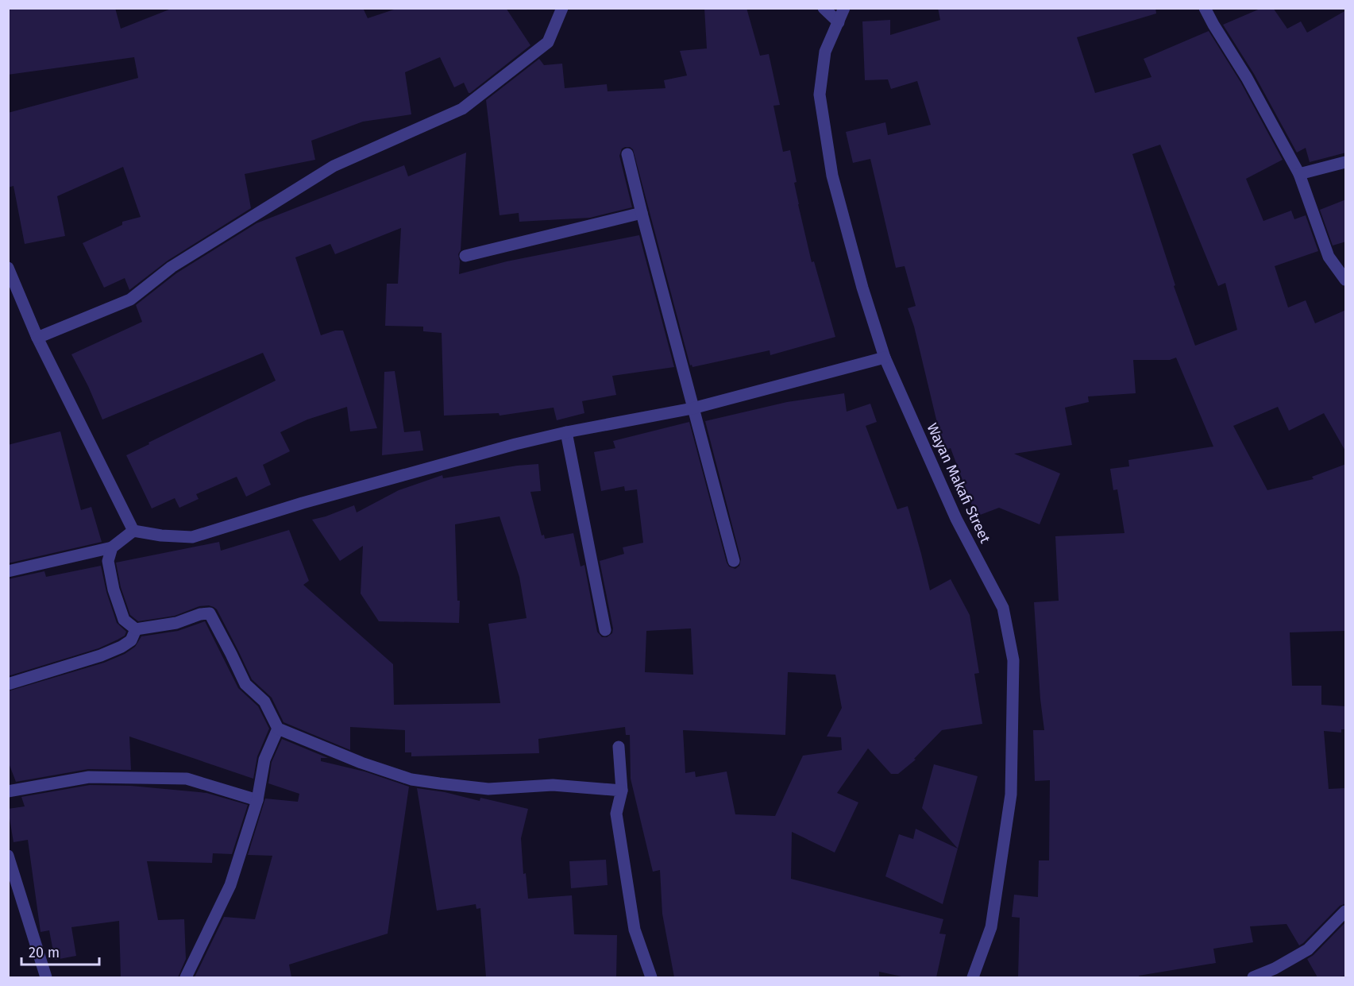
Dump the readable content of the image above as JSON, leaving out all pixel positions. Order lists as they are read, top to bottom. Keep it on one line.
{"streets":{"street":["Wayan Makafi Street"]},"scale_bar":"20 m"}
